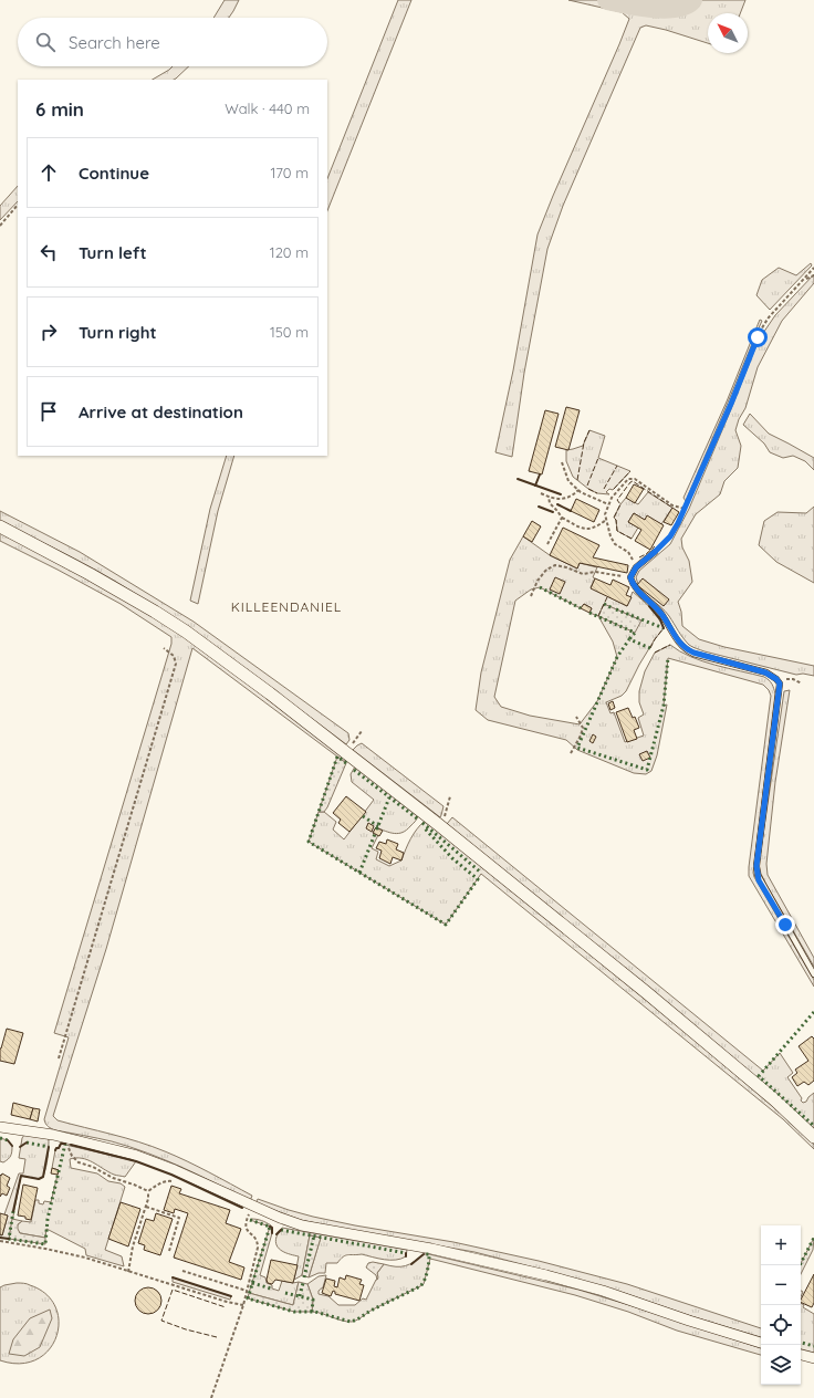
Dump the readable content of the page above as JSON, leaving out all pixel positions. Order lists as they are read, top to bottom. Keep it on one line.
{"districts":["KILLEENDANIEL"],"north":"top left","page":{"search":"Search here","heading":["6 min","Walk · 440 m"],"list":[["Continue","170 m"],["Turn left","120 m"],["Turn right","150 m"],"Arrive at destination"],"map_buttons":["+","−"]}}
